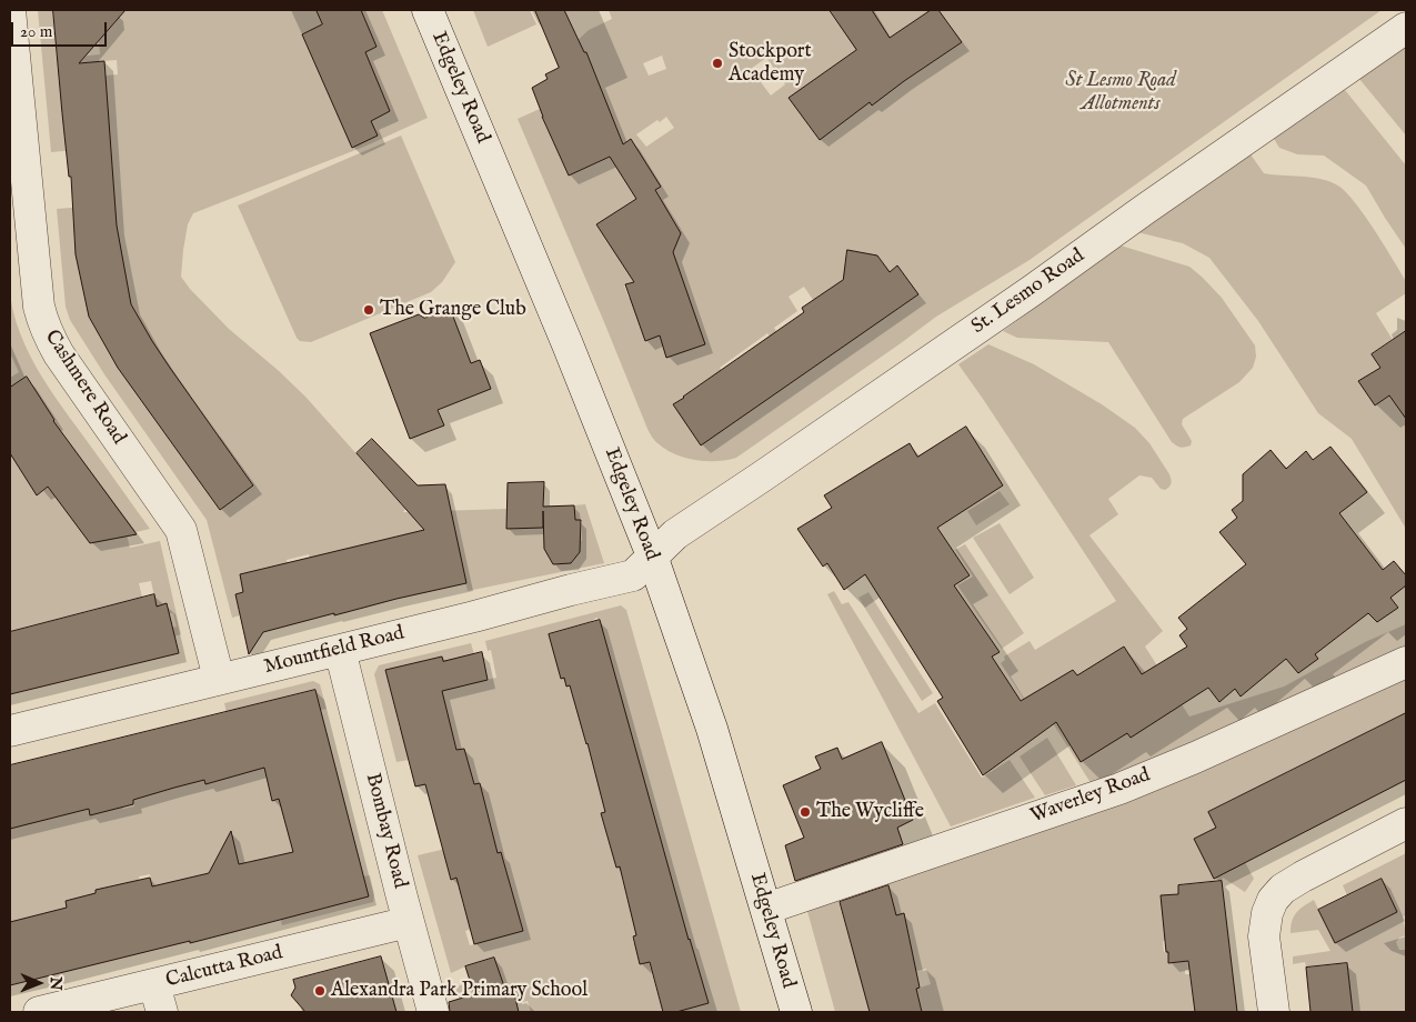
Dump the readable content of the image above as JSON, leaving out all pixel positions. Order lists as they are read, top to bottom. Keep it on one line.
{"streets":{"street":["Edgeley Road","St. Lesmo Road","Cashmere Road","Mountfield Road","Waverley Road","Bombay Road","Calcutta Road"]},"crossings":[["Edgeley Road","St. Lesmo Road"],["Edgeley Road","Mountfield Road"],["Edgeley Road","Waverley Road"],["St. Lesmo Road","Mountfield Road"],["Cashmere Road","Mountfield Road"],["Mountfield Road","Bombay Road"],["Bombay Road","Calcutta Road"]],"parks":["St Lesmo Road Allotments"],"places":["Stockport Academy","The Grange Club","The Wycliffe","Alexandra Park Primary School"],"scale_bar":"20 m","north":"right"}
